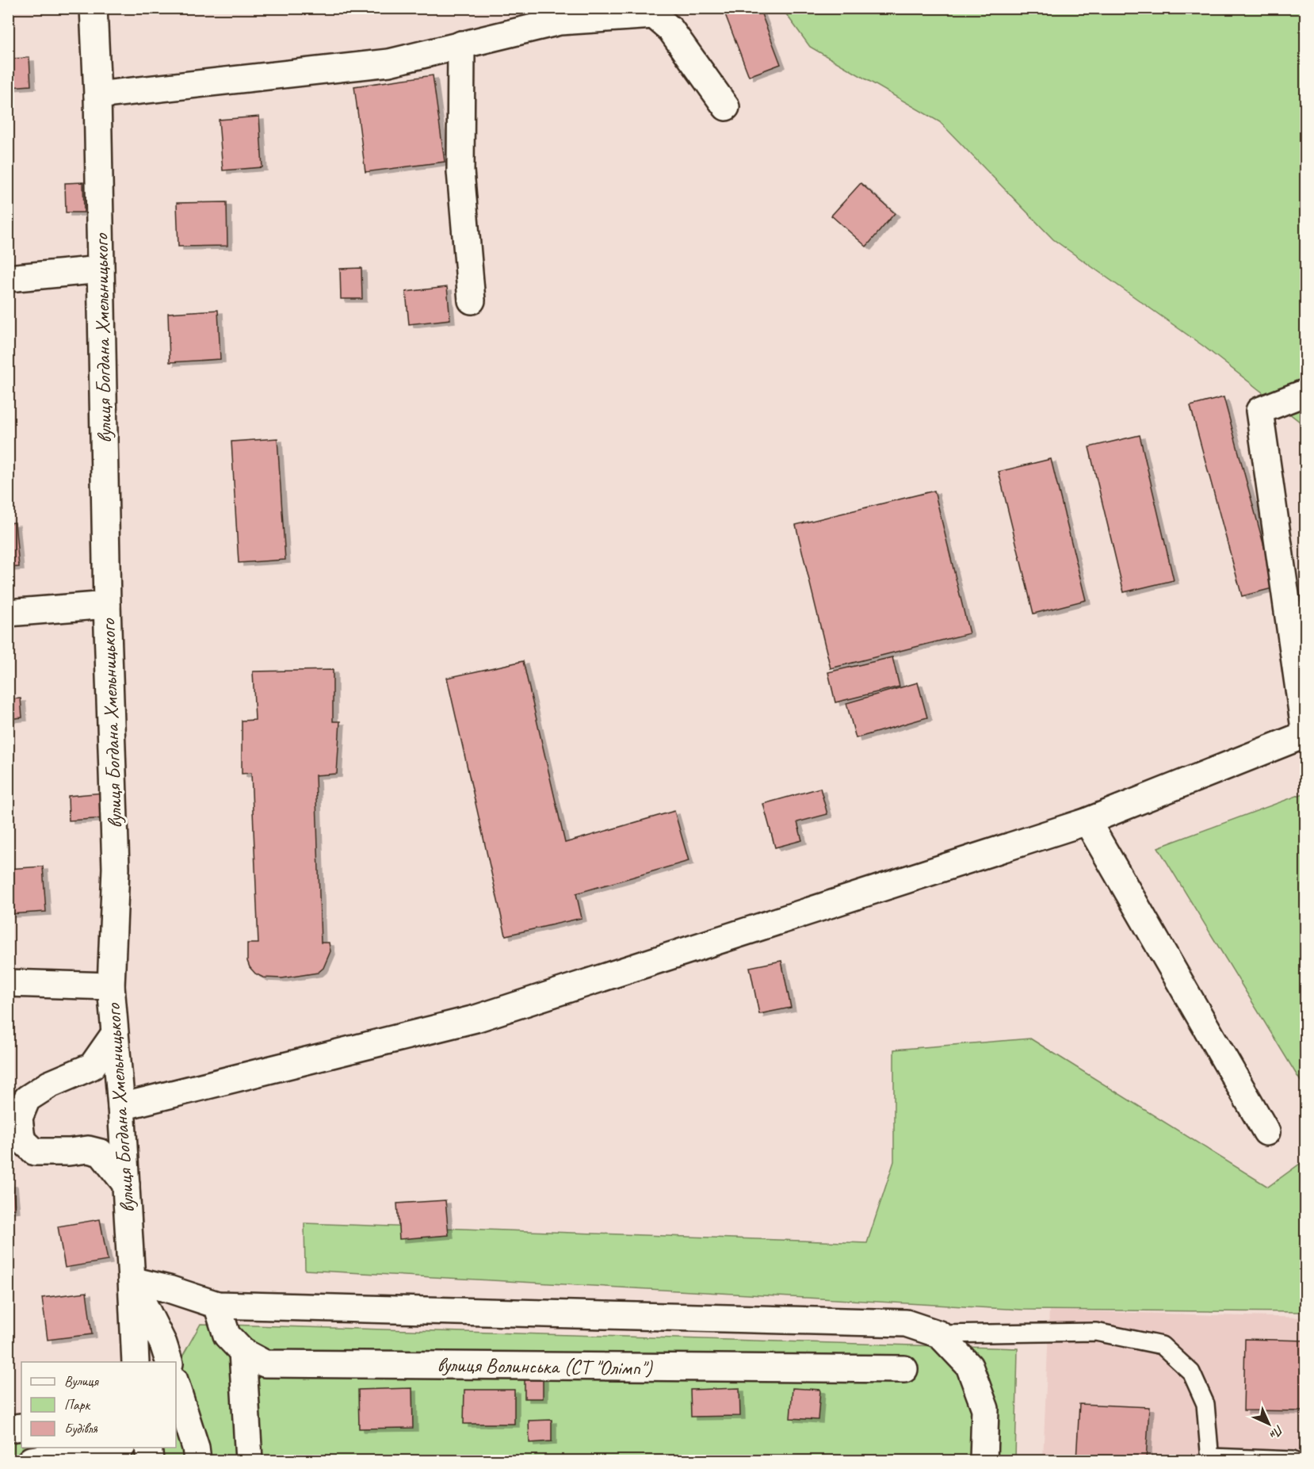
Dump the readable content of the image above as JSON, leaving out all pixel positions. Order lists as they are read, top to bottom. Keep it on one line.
{"streets":{"street":["вулиця Богдана Хмельницького","вулиця Волинська (СТ \"Олімп\")"]},"legend":["Вулиця","Парк","Будівля"],"north":"bottom right"}
